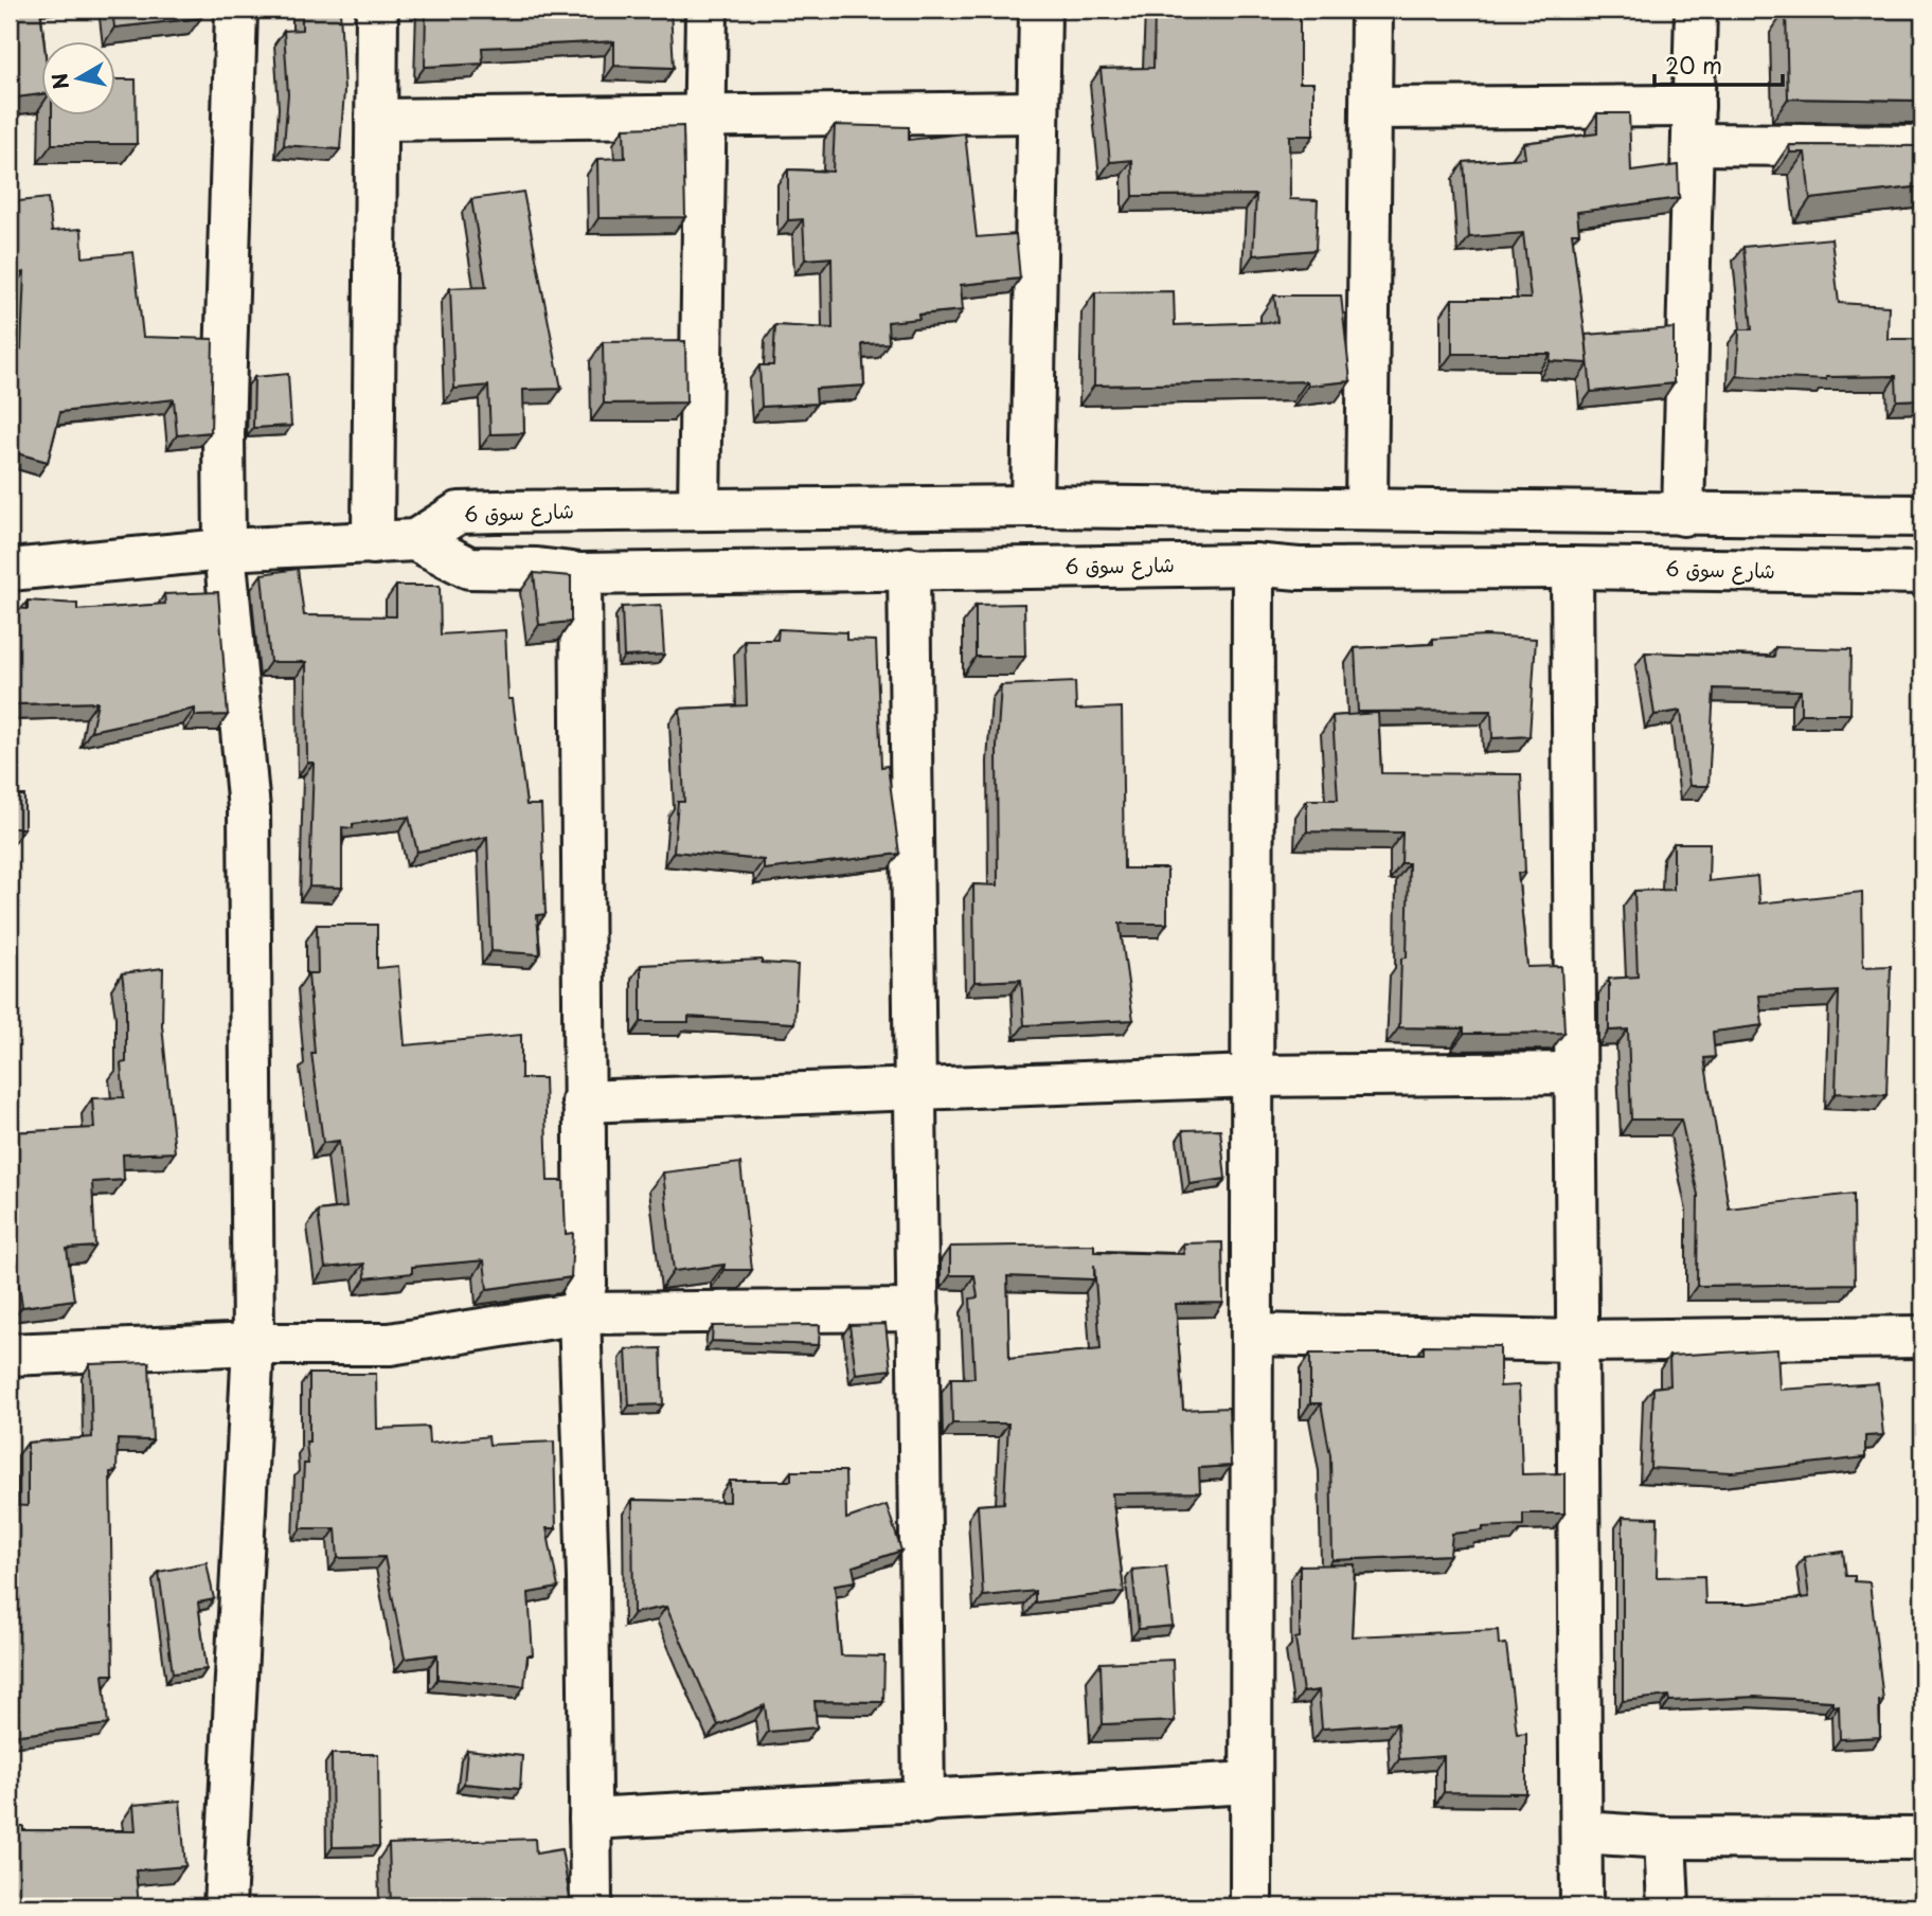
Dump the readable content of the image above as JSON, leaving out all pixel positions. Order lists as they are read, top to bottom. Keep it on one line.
{"streets":{"street":["شارع سوق 6"]},"scale_bar":"20 m","north":"left"}
